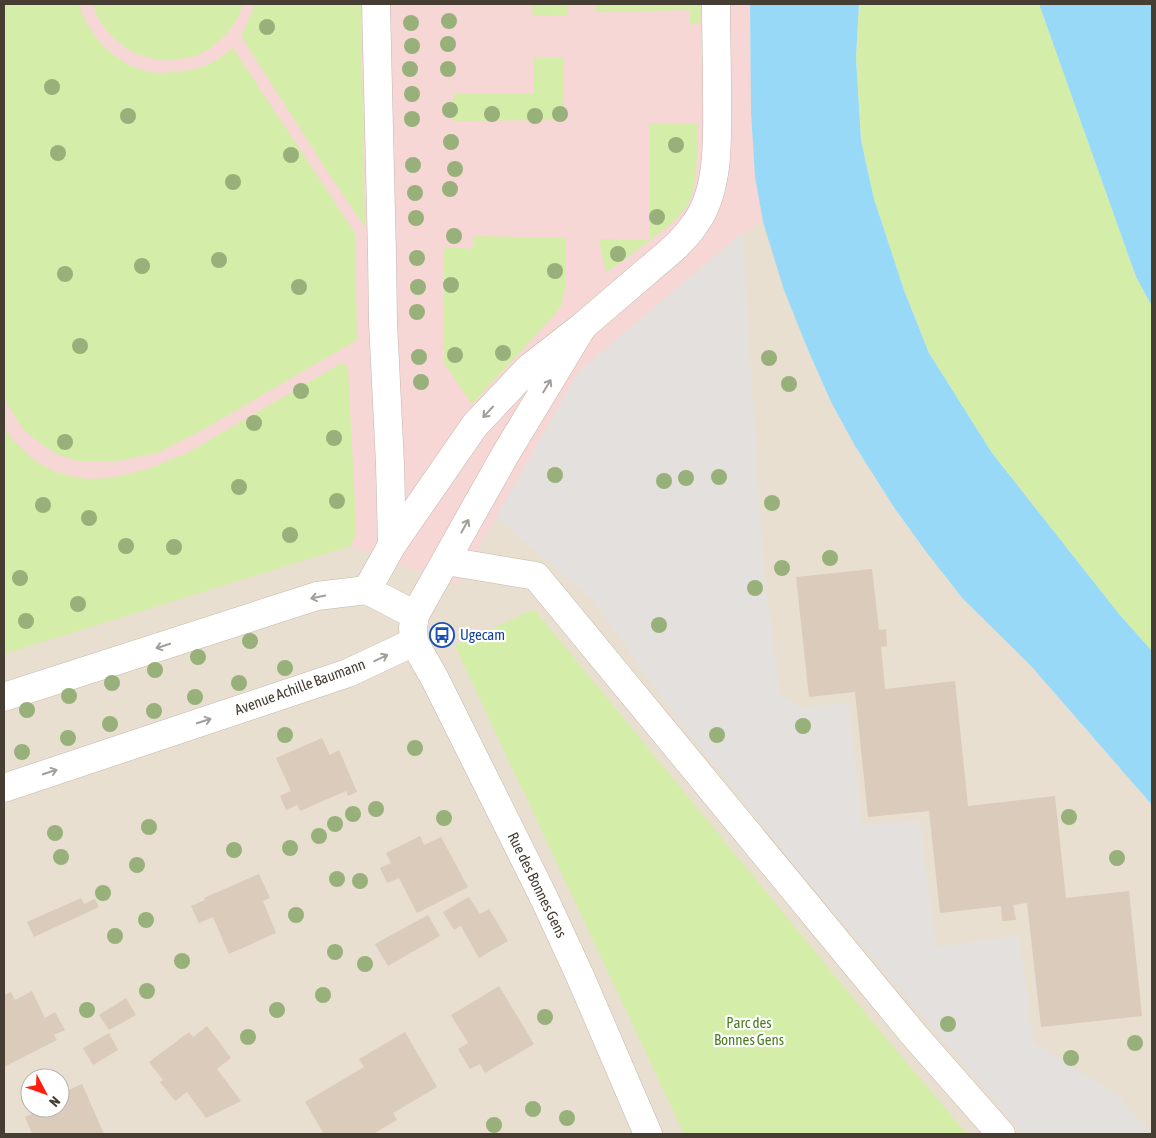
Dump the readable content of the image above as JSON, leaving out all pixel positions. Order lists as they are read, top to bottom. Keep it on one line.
{"streets":{"street":["Avenue Achille Baumann","Rue des Bonnes Gens"]},"crossings":[["Avenue Achille Baumann","Rue des Bonnes Gens"]],"parks":["Parc des Bonnes Gens"],"places":{"bus stop":["Ugecam"]},"north":"bottom right"}
